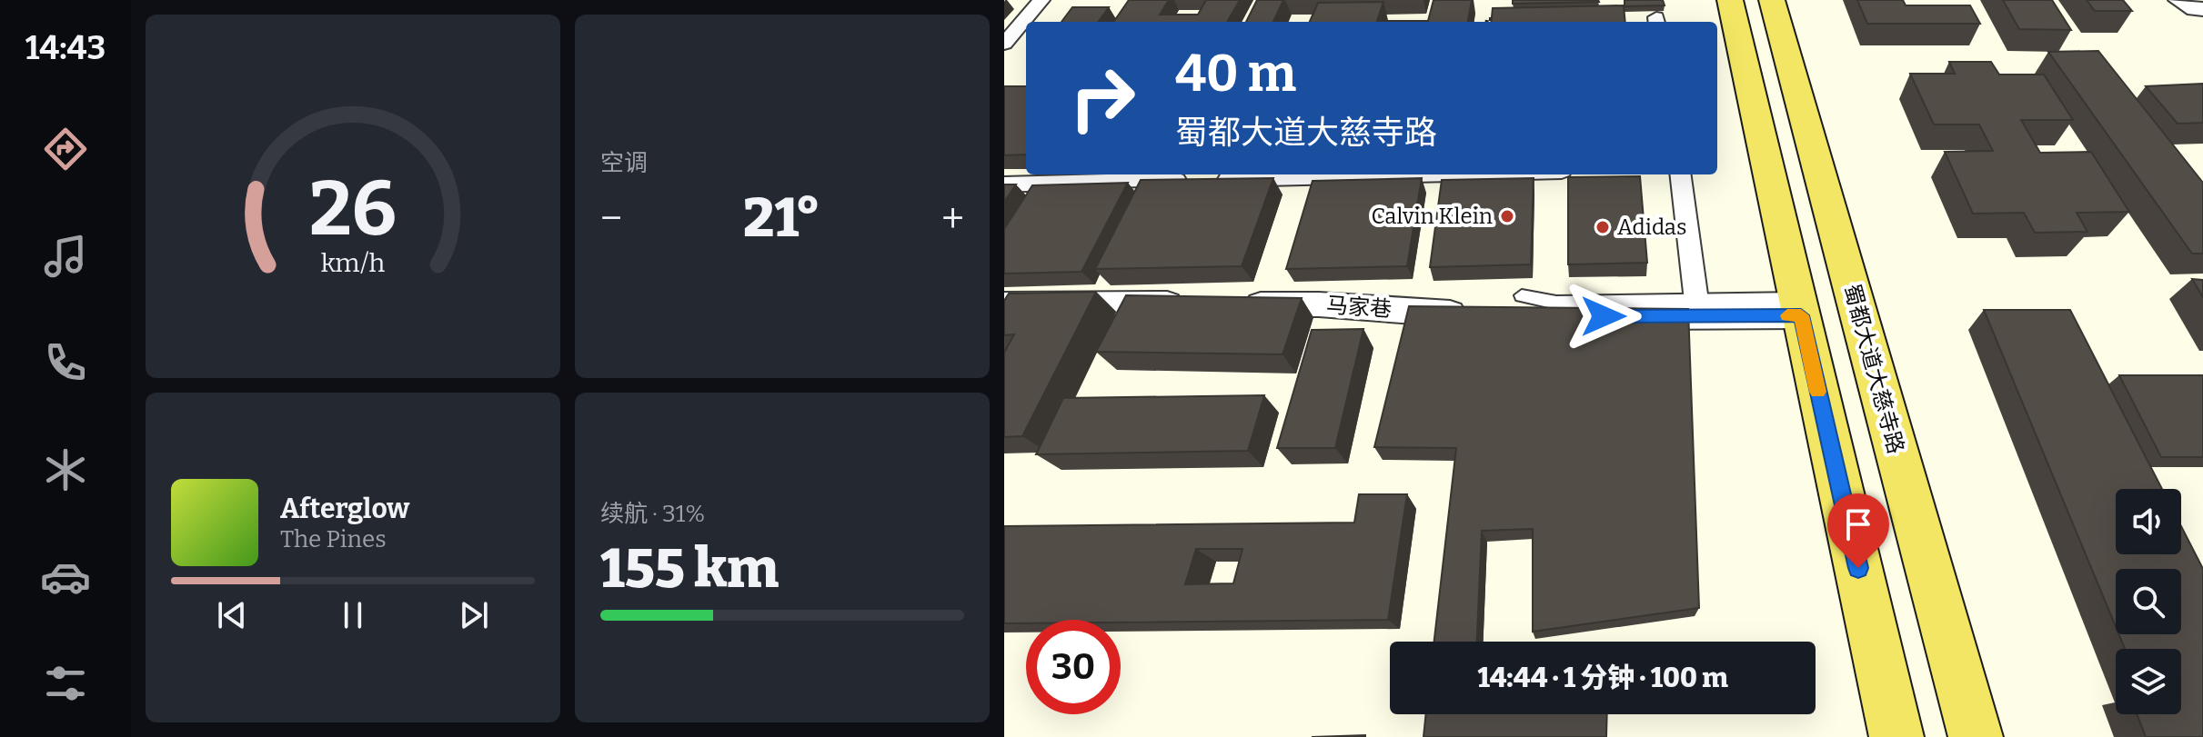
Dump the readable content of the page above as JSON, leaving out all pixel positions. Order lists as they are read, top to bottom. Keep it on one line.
{"streets":{"main road":["蜀都大道大慈寺路"],"street":["马家巷"]},"places":["Calvin Klein","Adidas"],"page":{"tabs":"14:43","tile":["空调",["续航 · 31%","155 km"]],"turn":["40 m","蜀都大道大慈寺路"],"heat":["−","21°","+"],"song":["Afterglow","The Pines"],"limit":"30","trip":"14:44 · 1 分钟 · 100 m","gauge":["26","km/h"]}}
